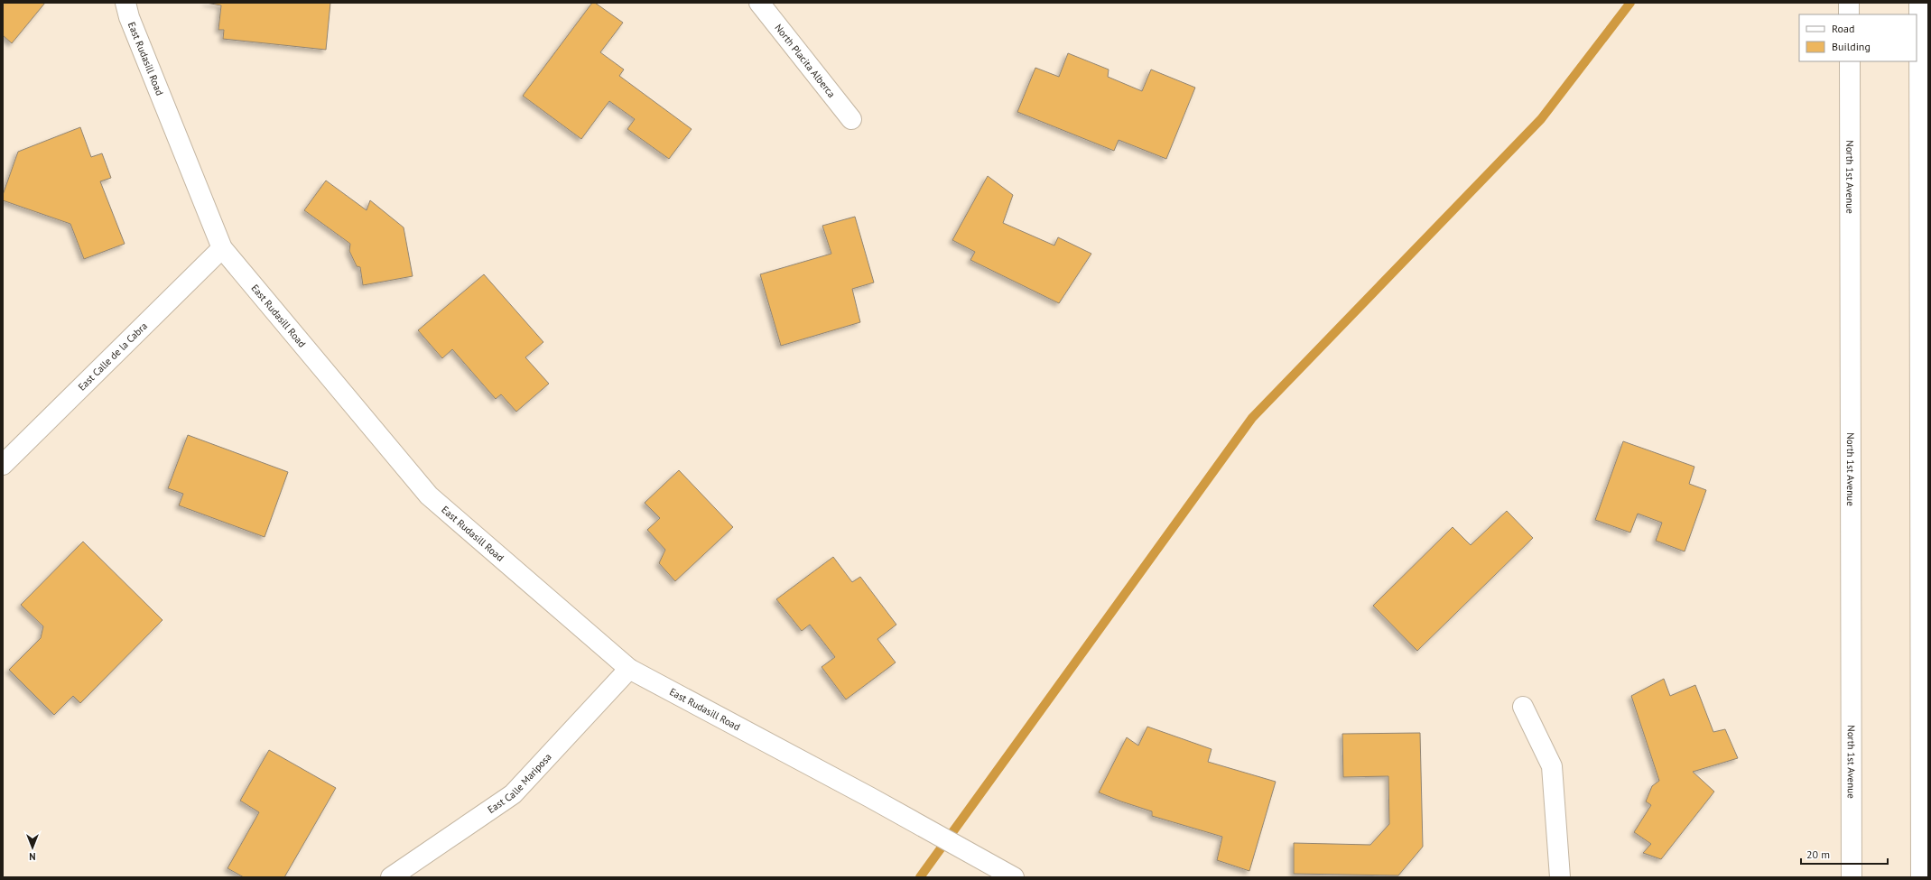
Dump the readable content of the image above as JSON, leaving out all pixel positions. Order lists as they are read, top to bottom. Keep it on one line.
{"streets":{"street":["East Rudasill Road","North Placita Alberca","North 1st Avenue","East Calle de la Cabra","East Calle Mariposa"]},"crossings":[["East Rudasill Road","East Calle de la Cabra"],["East Rudasill Road","East Calle Mariposa"]],"legend":["Road","Building"],"scale_bar":"20 m","north":"bottom"}
